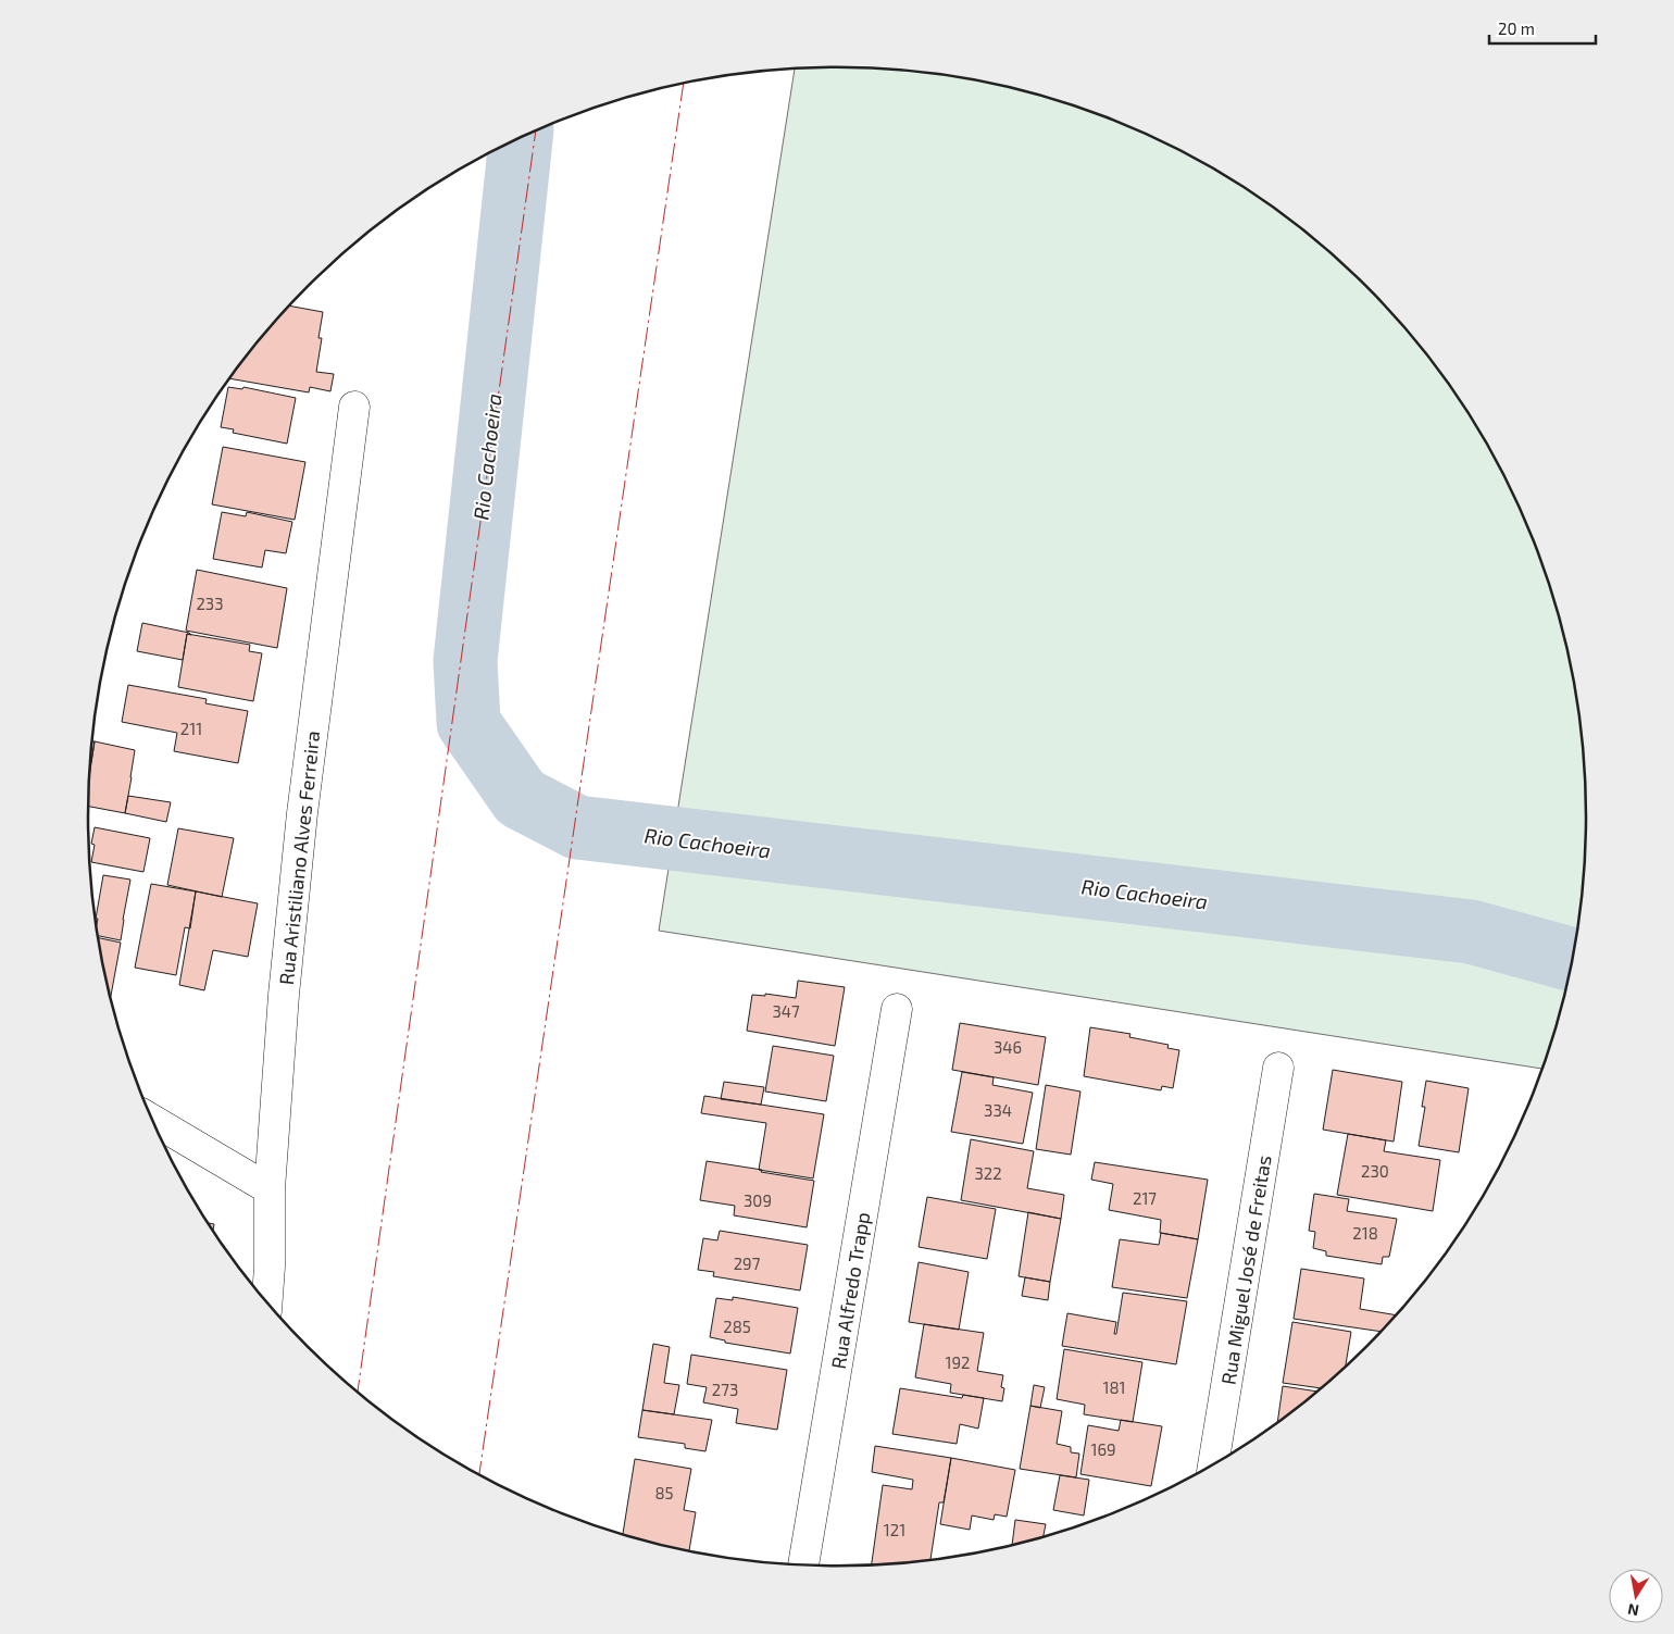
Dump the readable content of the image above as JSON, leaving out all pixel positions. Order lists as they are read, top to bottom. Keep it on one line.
{"streets":{"street":["Rua Aristiliano Alves Ferreira","Rua Miguel José de Freitas","Rua Alfredo Trapp"]},"water":["Rio Cachoeira"],"house_numbers":["233","211","347","346","334","230","322","217","309","218","297","285","192","181","273","169","85","121"],"scale_bar":"20 m","north":"bottom"}
